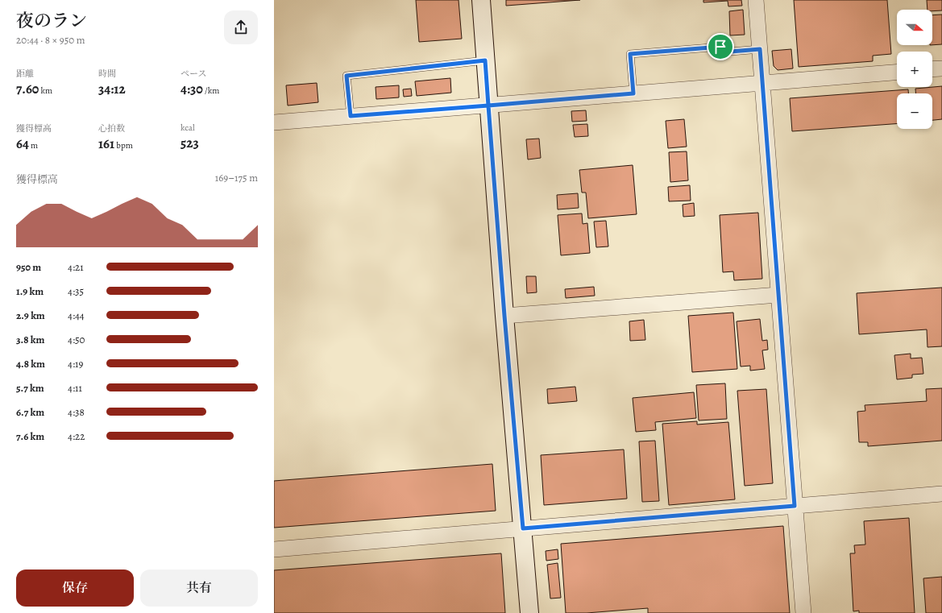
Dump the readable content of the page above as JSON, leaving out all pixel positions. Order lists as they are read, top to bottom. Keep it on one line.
{"north":"right","page":{"heading":["夜のラン","20:44 · 8 × 950 m"],"map_buttons":["+","−"],"stats":[["距離","7.60 km"],["時間","34:12"],["ペース","4:30 /km"],["獲得標高","64 m"],["心拍数","161 bpm"],["kcal","523"]],"chart":["獲得標高","169–175 m"],"list":[{"name":"950 m","note":"4:21"},{"name":"1.9 km","note":"4:35"},{"name":"2.9 km","note":"4:44"},{"name":"3.8 km","note":"4:50"},{"name":"4.8 km","note":"4:19"},{"name":"5.7 km","note":"4:11"},{"name":"6.7 km","note":"4:38"},{"name":"7.6 km","note":"4:22"}],"buttons":["保存","共有"]}}
